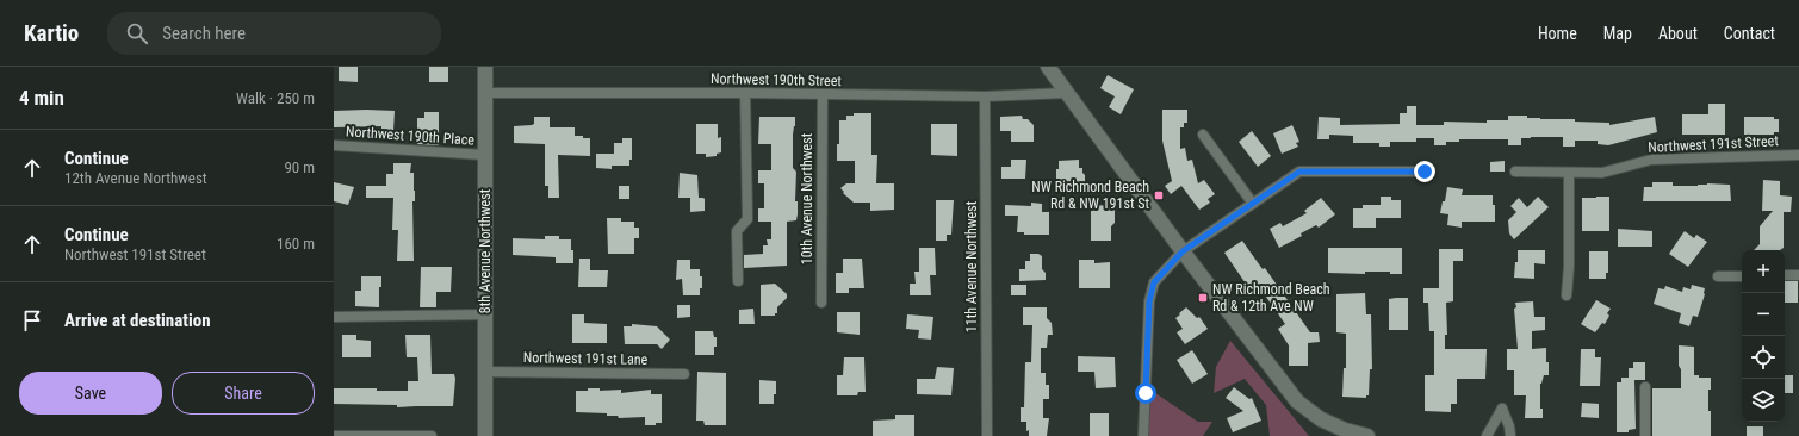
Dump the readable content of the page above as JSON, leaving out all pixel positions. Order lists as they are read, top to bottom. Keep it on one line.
{"streets":{"main road":["8th Avenue Northwest"],"street":["Northwest 190th Street","Northwest 190th Place","Northwest 191st Street","10th Avenue Northwest","11th Avenue Northwest","Northwest 191st Lane"]},"crossings":[["Northwest 190th Street","10th Avenue Northwest"],["Northwest 190th Street","8th Avenue Northwest"],["Northwest 190th Street","11th Avenue Northwest"],["Northwest 190th Place","8th Avenue Northwest"],["8th Avenue Northwest","Northwest 191st Lane"]],"places":{"transit":["NW Richmond Beach Rd & NW 191st St","NW Richmond Beach Rd & 12th Ave NW"]},"page":{"header":"Kartio","search":"Search here","nav":["Home","Map","About","Contact"],"heading":["4 min","Walk · 250 m"],"list":[["Continue","12th Avenue Northwest","90 m"],["Continue","Northwest 191st Street","160 m"],"Arrive at destination"],"map_buttons":["+","−"],"buttons":["Save","Share"]}}
